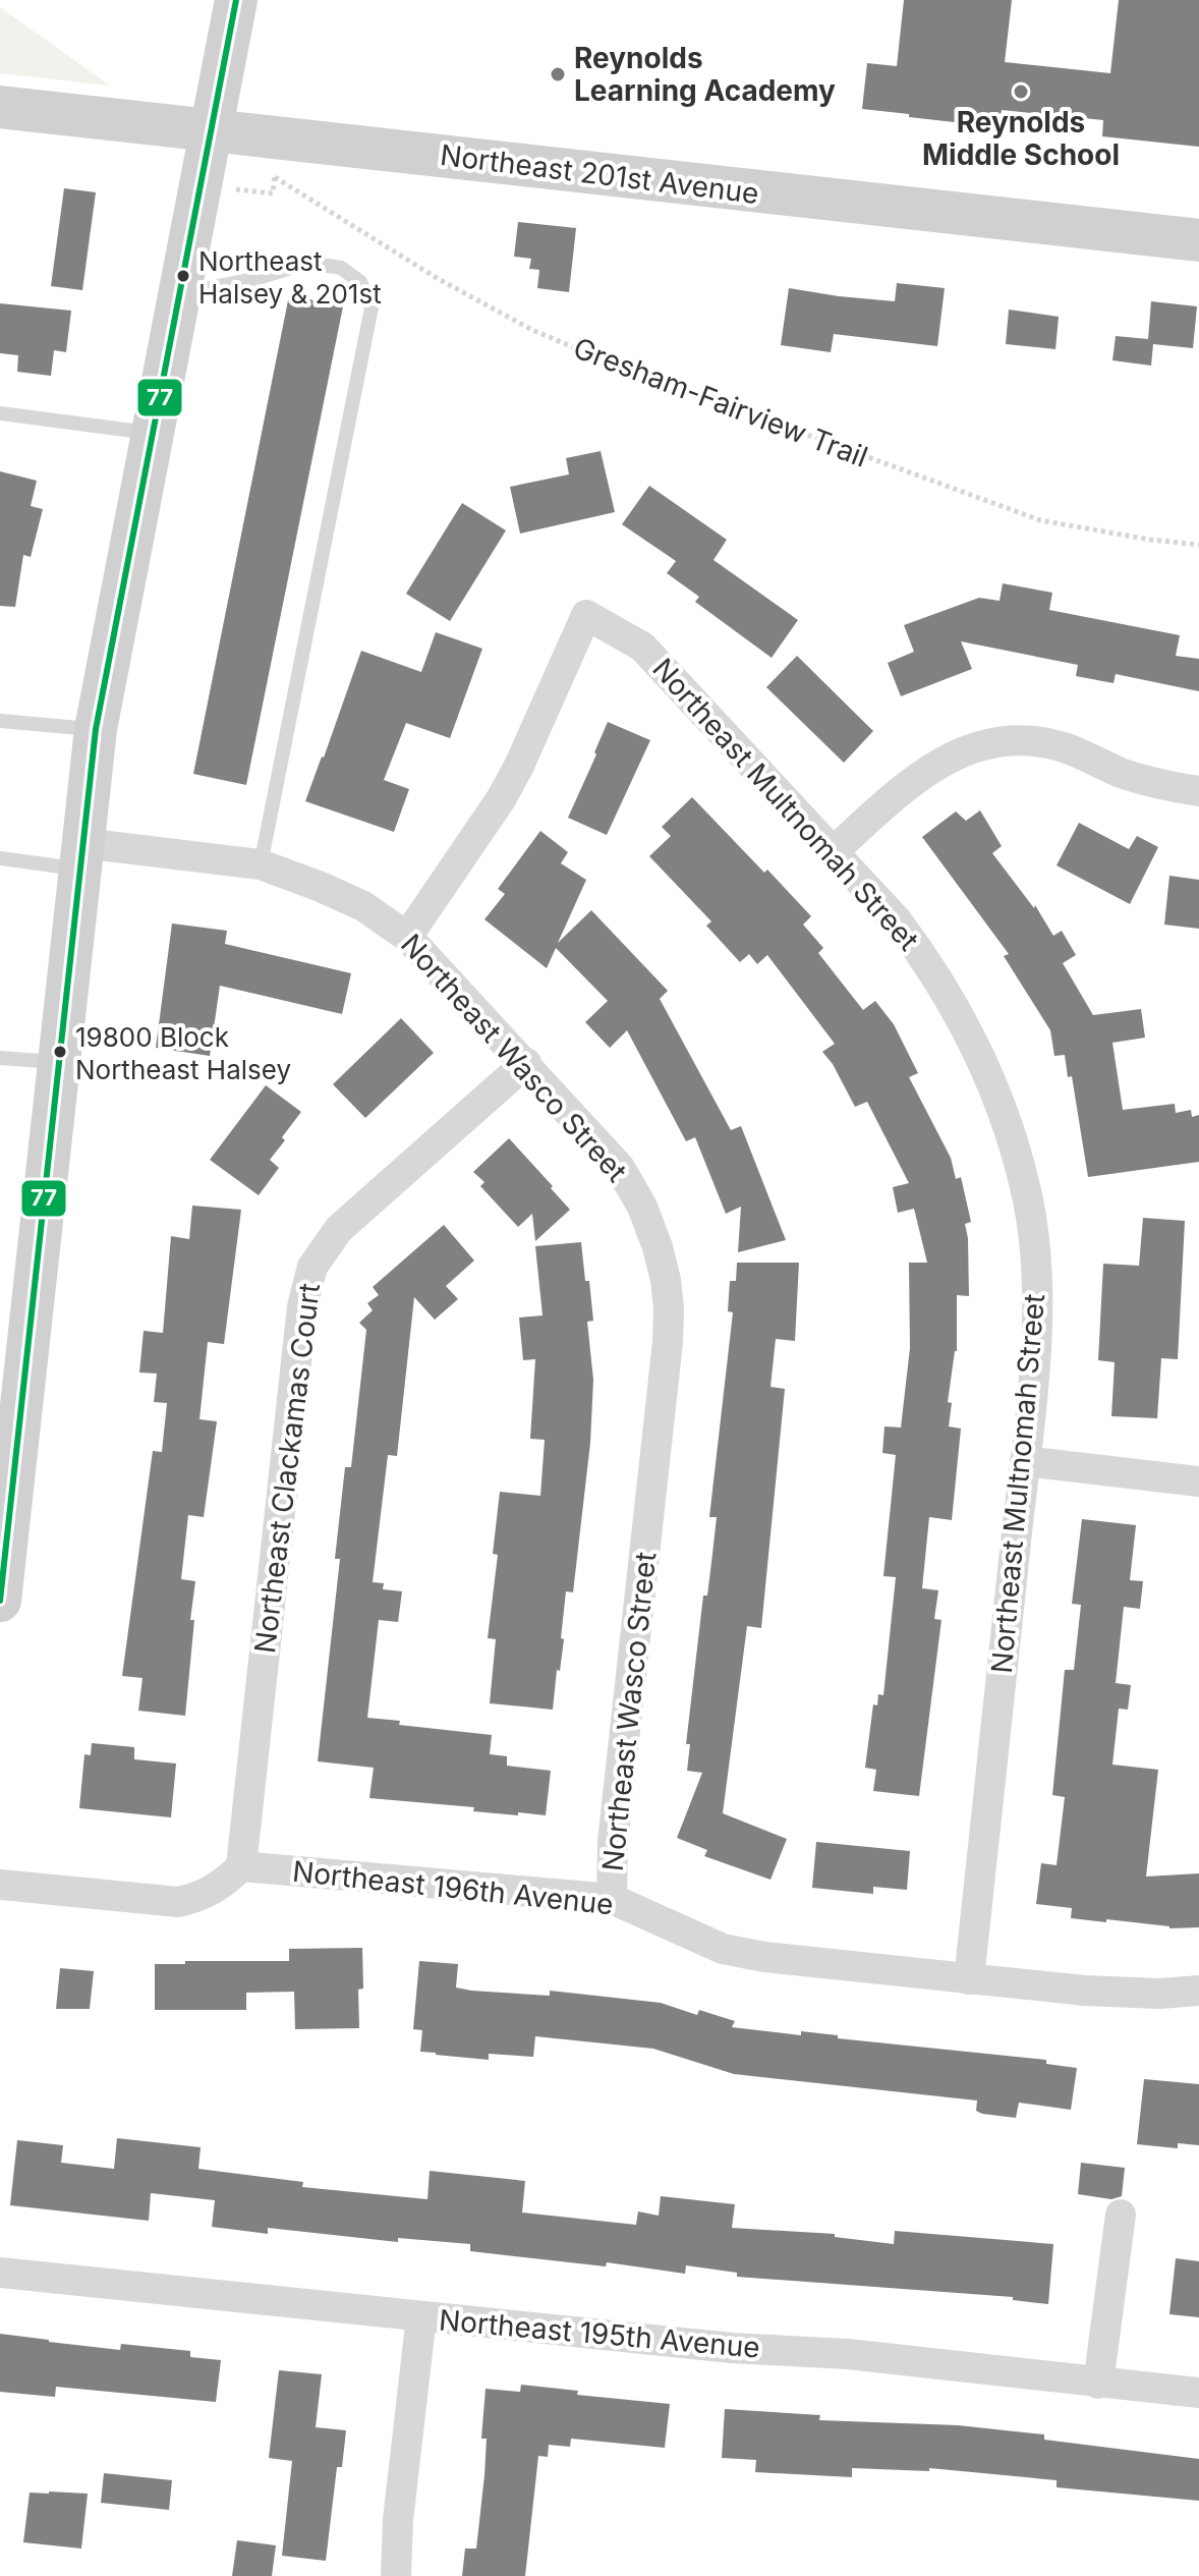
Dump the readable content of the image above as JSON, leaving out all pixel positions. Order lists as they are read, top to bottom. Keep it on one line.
{"streets":{"street":["Northeast 201st Avenue","Northeast Multnomah Street","Northeast Wasco Street","Northeast Clackamas Court","Northeast 196th Avenue","Northeast 195th Avenue"],"path":["Gresham-Fairview Trail"]},"crossings":[["Northeast 201st Avenue","Gresham-Fairview Trail"],["Northeast Multnomah Street","Northeast Wasco Street"],["Northeast Multnomah Street","Northeast 196th Avenue"],["Northeast Wasco Street","Northeast Clackamas Court"],["Northeast Wasco Street","Northeast 196th Avenue"],["Northeast Clackamas Court","Northeast 196th Avenue"]],"places":["Reynolds Learning Academy","Reynolds Middle School","Northeast Halsey & 201st","19800 Block Northeast Halsey"],"lines":["transit line 77"]}
